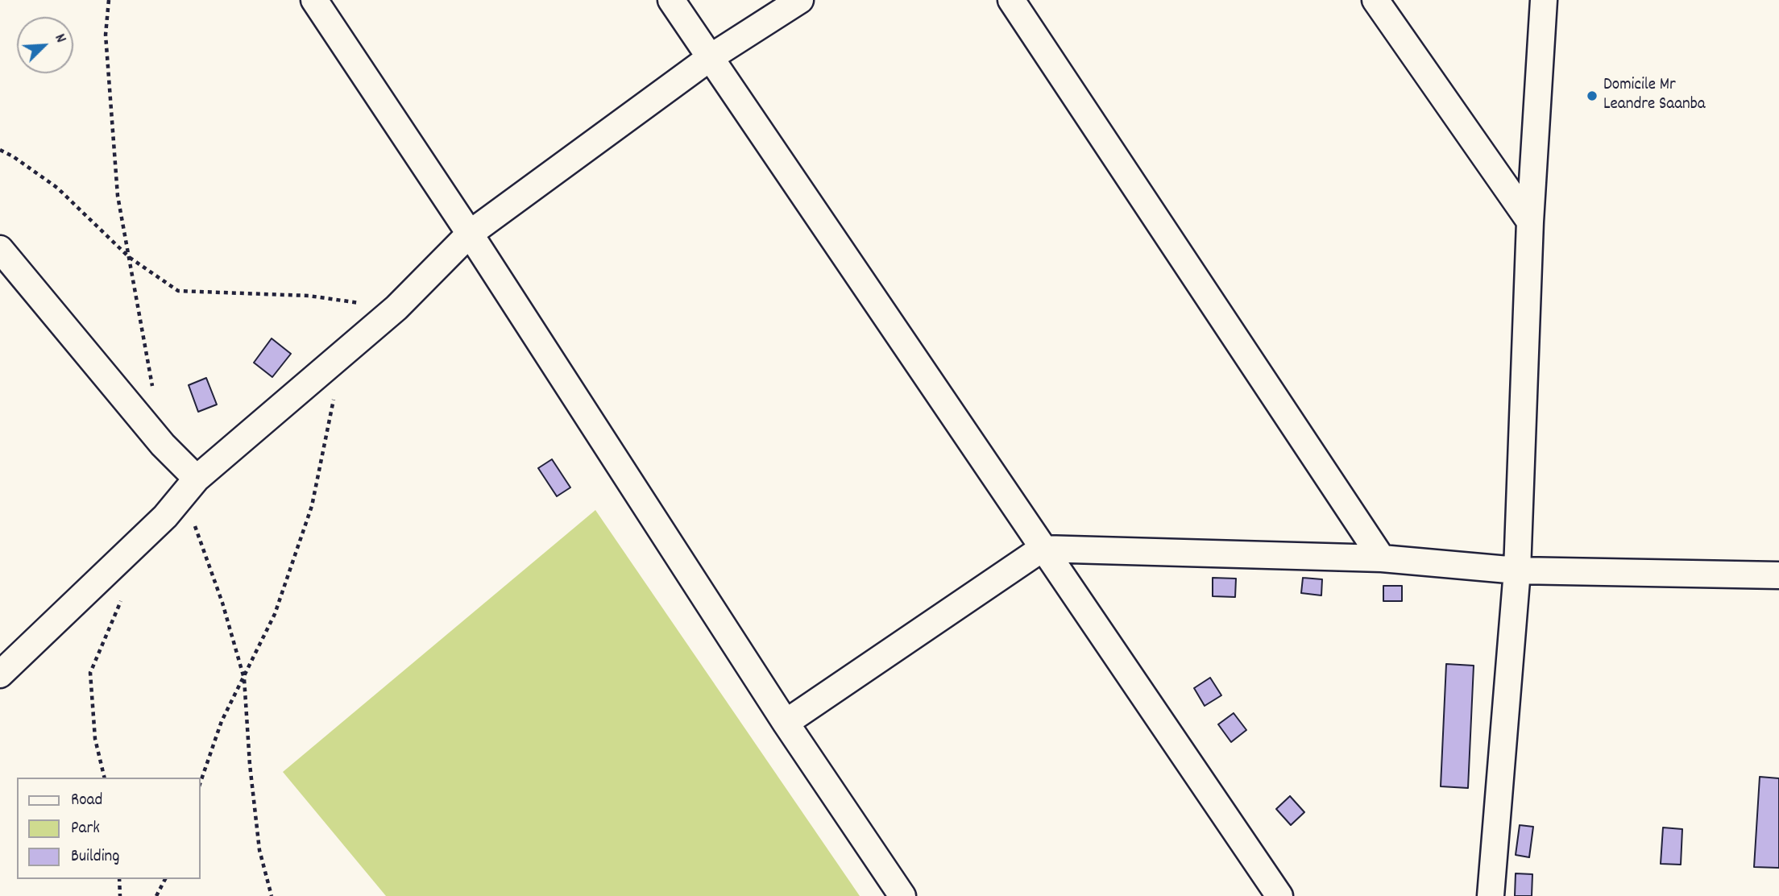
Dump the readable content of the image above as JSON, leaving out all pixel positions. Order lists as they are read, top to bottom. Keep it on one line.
{"places":["Domicile Mr Leandre Saanba"],"legend":["Road","Park","Building"],"north":"top right"}
